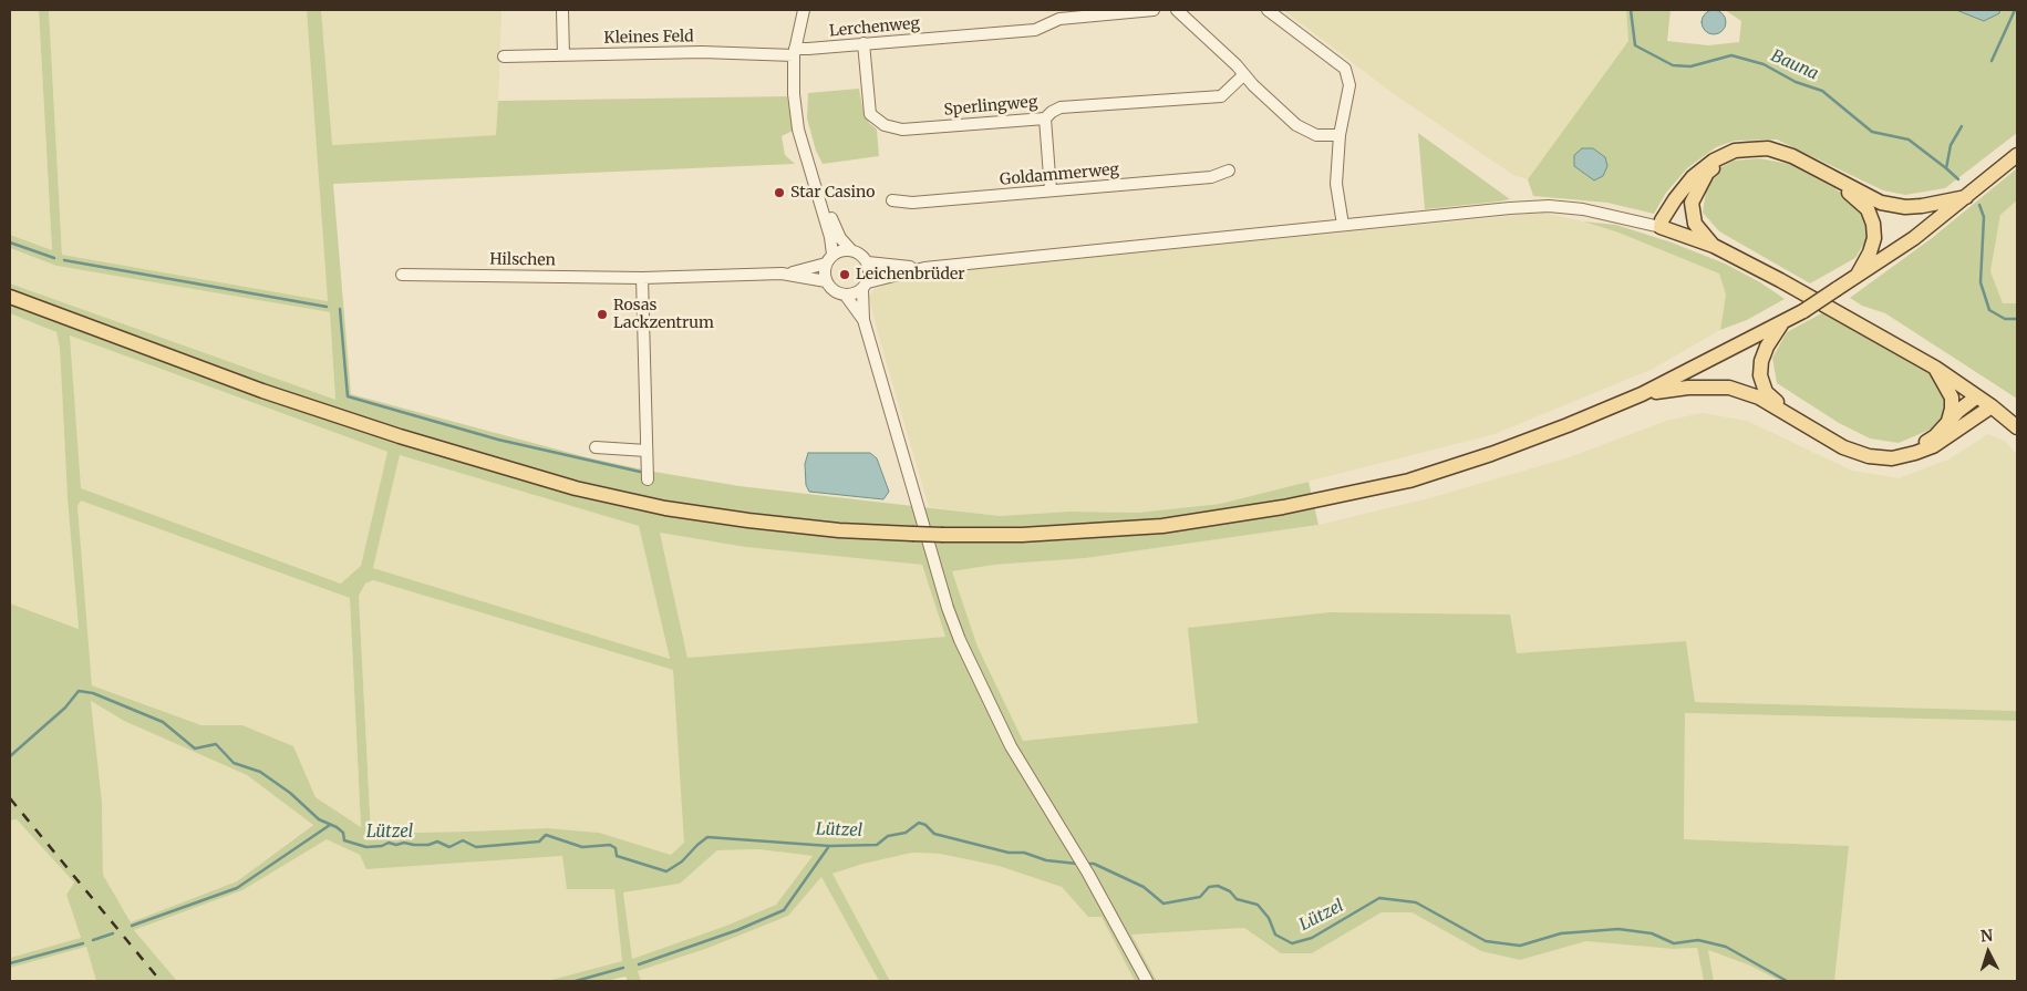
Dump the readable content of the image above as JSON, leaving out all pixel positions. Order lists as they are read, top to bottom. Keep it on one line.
{"streets":{"street":["Lerchenweg","Kleines Feld","Sperlingweg","Goldammerweg","Hilschen"]},"crossings":[["Lerchenweg","Kleines Feld"],["Lerchenweg","Sperlingweg"]],"water":["Bauna","Lützel"],"places":["Star Casino","Leichenbrüder","Rosas Lackzentrum"],"north":"top"}
